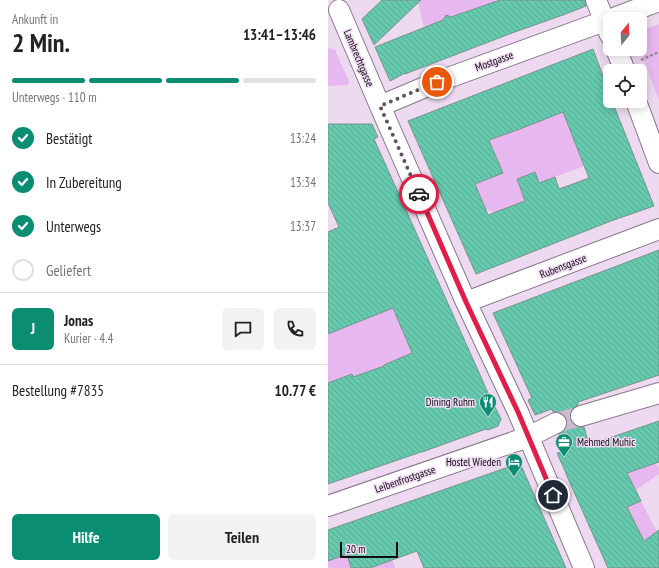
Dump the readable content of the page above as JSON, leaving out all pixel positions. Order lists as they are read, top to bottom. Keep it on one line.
{"streets":{"street":["Lambrechtgasse","Mostgasse","Rubensgasse","Leibenfrostgasse"]},"crossings":[["Lambrechtgasse","Mostgasse"],["Lambrechtgasse","Rubensgasse"],["Lambrechtgasse","Leibenfrostgasse"]],"places":{"restaurant":["Dining Ruhm"],"office":["Mehmed Muhic"],"hotel":["Hostel Wieden"]},"scale_bar":"20 m","north":"top","page":{"heading":["2 Min.","Ankunft in","13:41–13:46"],"panel":["Jonas","Kurier · 4.4","Bestellung #7835","10.77 €"],"bar":"Unterwegs · 110 m","list":[["Bestätigt","13:24"],["In Zubereitung","13:34"],["Unterwegs","13:37"],"Geliefert"],"round":"J","buttons":["Hilfe","Teilen"],"scale":"20 m"}}
